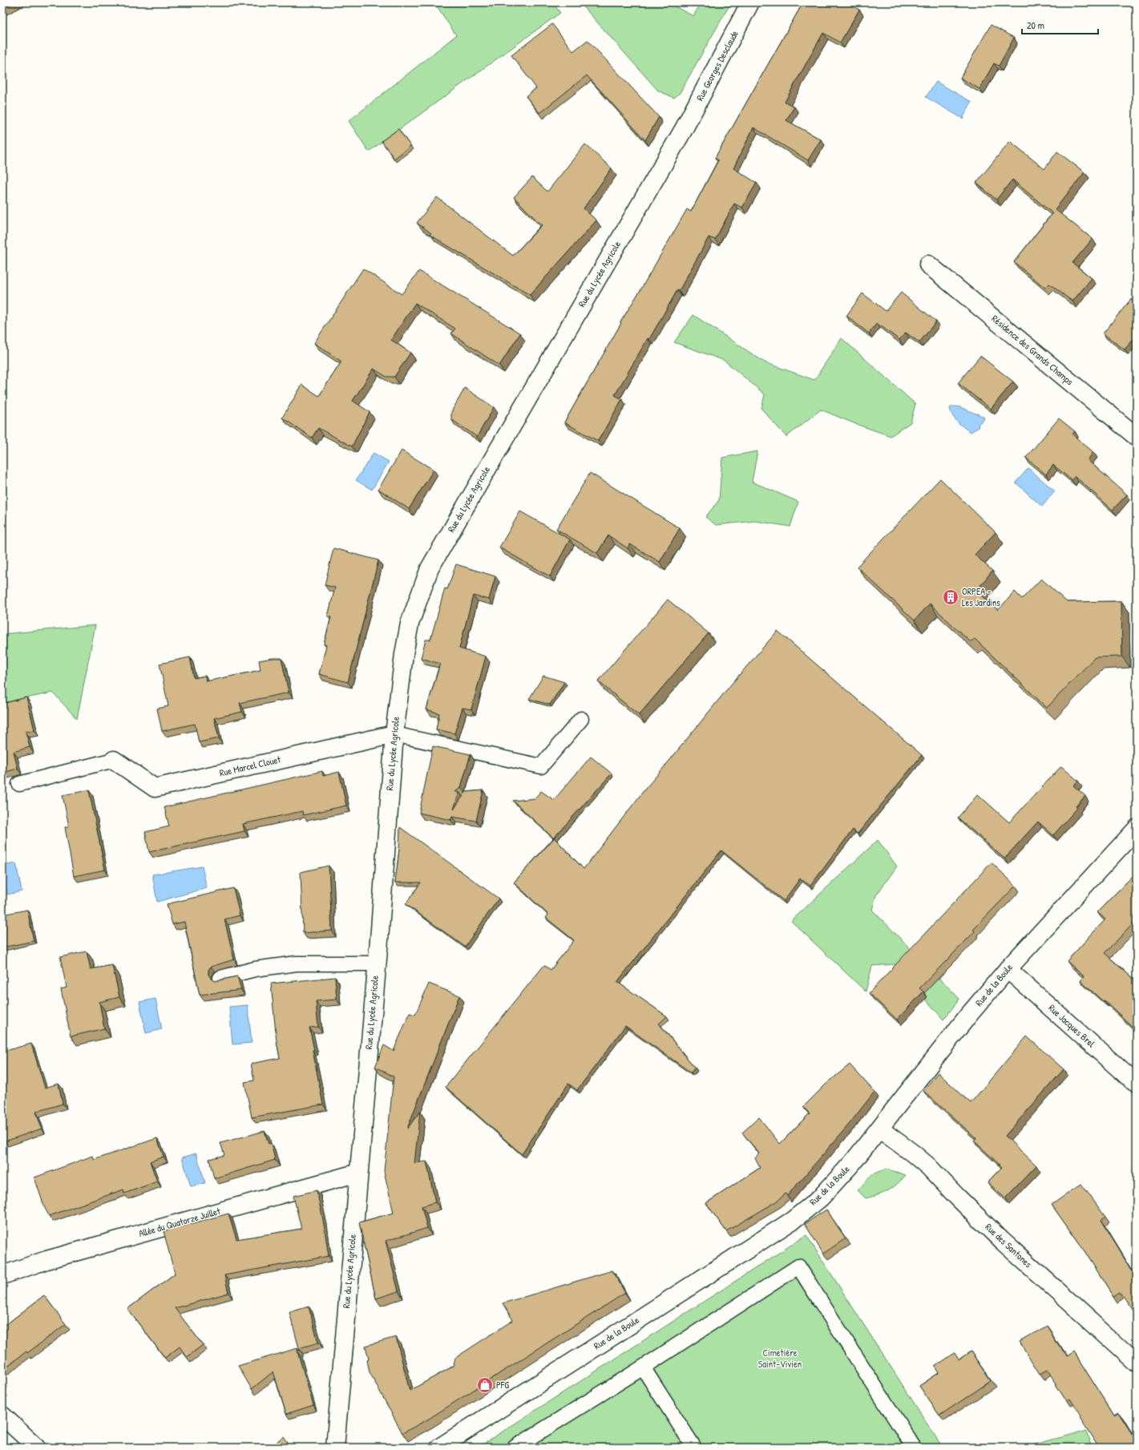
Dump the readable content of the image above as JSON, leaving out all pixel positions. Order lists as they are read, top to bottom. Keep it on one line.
{"streets":{"street":["Rue Georges Desclaude","Rue du Lycée Agricole","Résidence des Grands Champs","Rue Marcel Clouet","Rue de la Boule","Rue Jacques Brel","Allée du Quatorze Juillet","Rue des Santones"]},"crossings":[["Rue Georges Desclaude","Rue du Lycée Agricole"],["Rue du Lycée Agricole","Rue Marcel Clouet"],["Rue du Lycée Agricole","Allée du Quatorze Juillet"],["Rue de la Boule","Rue Jacques Brel"],["Rue de la Boule","Rue des Santones"]],"parks":["Cimetière Saint-Vivien"],"places":{"building":["ORPEA - Les Jardins"],"shop":["PFG"]},"scale_bar":"20 m"}
